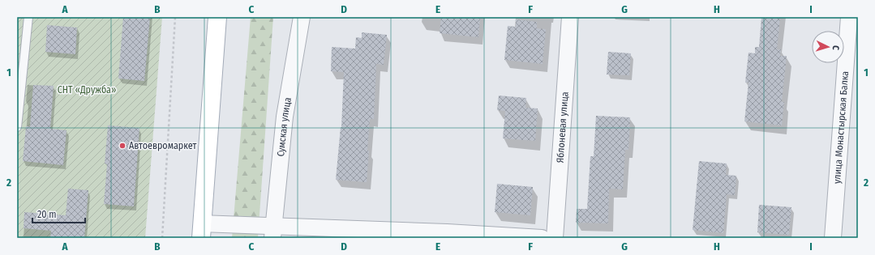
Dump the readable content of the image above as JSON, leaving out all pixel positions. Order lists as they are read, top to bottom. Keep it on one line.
{"streets":{"street":["Сумская улица","Яблоневая улица","улица Монастырская Балка"]},"parks":["СНТ «Дружба»"],"places":["Автоевромаркет"],"scale_bar":"20 m","north":"right","grid":{"columns":["A","B","C","D","E","F","G","H","I"],"rows":["1","2"]}}
